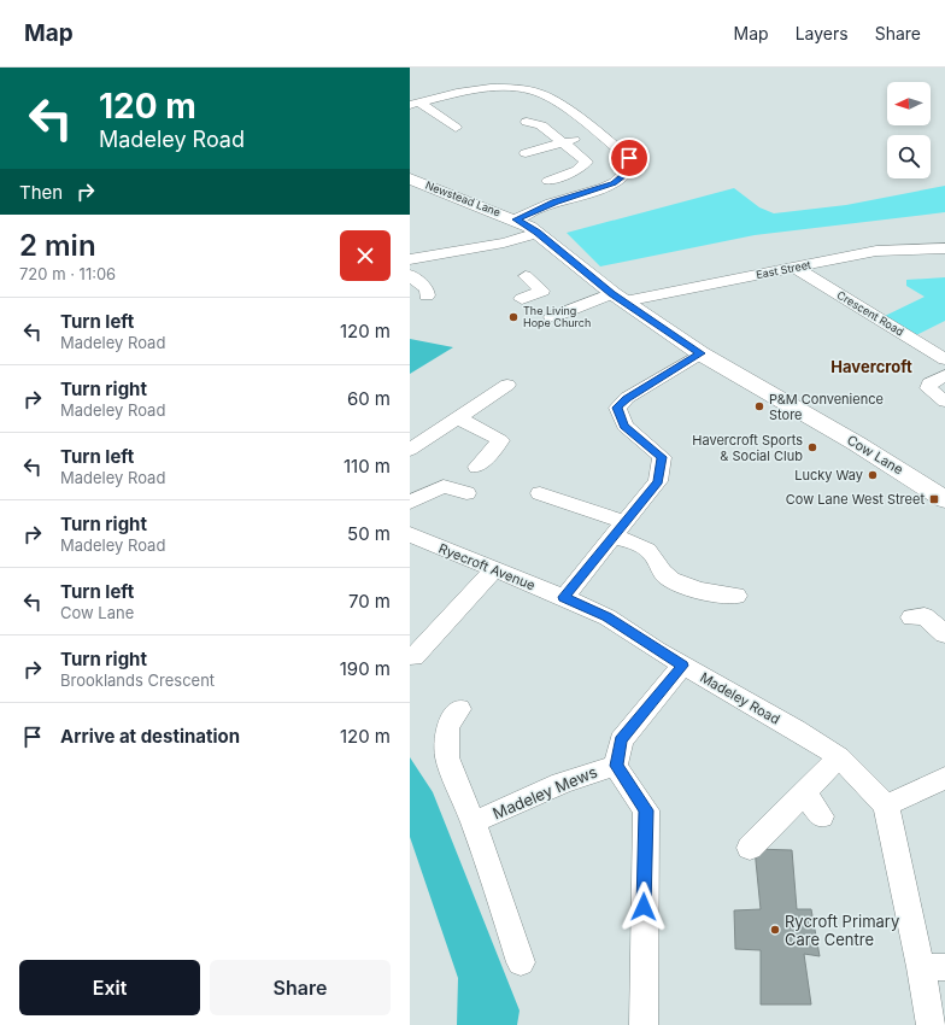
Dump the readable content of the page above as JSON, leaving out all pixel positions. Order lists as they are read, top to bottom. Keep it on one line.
{"streets":{"main road":["Newstead Lane","Cow Lane"],"street":["East Street","Crescent Road","Ryecroft Avenue","Madeley Road","Madeley Mews"]},"crossings":[["Newstead Lane","Cow Lane"],["East Street","Crescent Road"],["East Street","Cow Lane"],["Ryecroft Avenue","Madeley Road"]],"districts":["Havercroft"],"places":{"other":["The Living Hope Church","P&M Convenience Store","Havercroft Sports & Social Club","Lucky Way","Rycroft Primary Care Centre"],"transit":["Cow Lane West Street"]},"north":"left","page":{"header":"Map","nav":["Map","Layers","Share"],"turn":["120 m","Madeley Road"],"then":"Then","heading":["2 min","720 m · 11:06"],"list":[{"name":"Turn left","note":"Madeley Road","value":"120 m"},{"name":"Turn right","note":"Madeley Road","value":"60 m"},{"name":"Turn left","note":"Madeley Road","value":"110 m"},{"name":"Turn right","note":"Madeley Road","value":"50 m"},{"name":"Turn left","note":"Cow Lane","value":"70 m"},{"name":"Turn right","note":"Brooklands Crescent","value":"190 m"},{"name":"Arrive at destination","value":"120 m"}],"buttons":["Exit","Share"]}}
